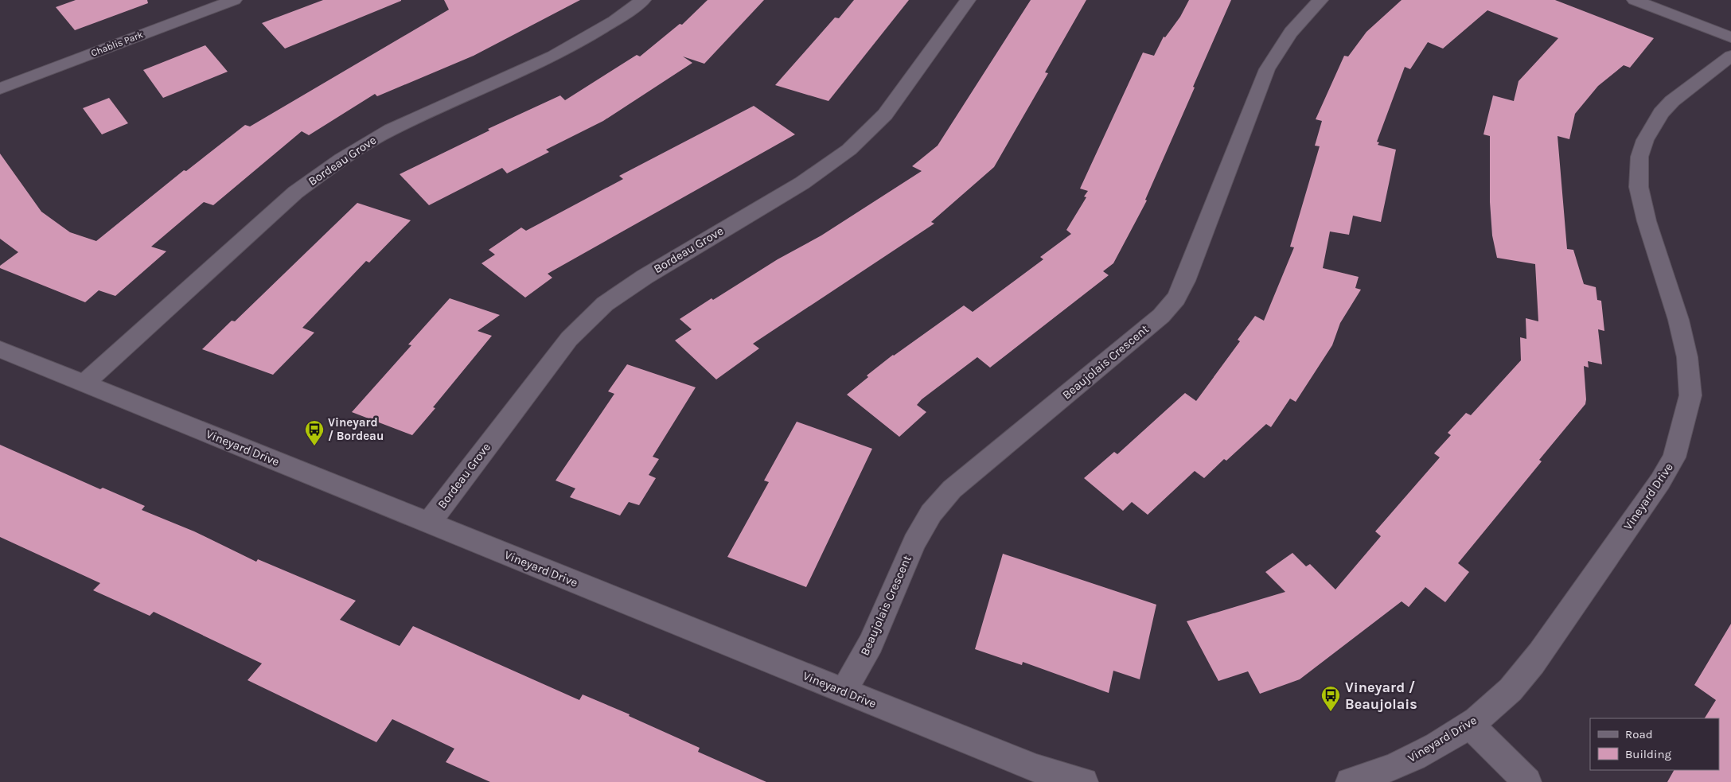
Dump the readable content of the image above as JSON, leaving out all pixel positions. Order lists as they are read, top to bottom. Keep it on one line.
{"streets":{"street":["Chablis Park","Bordeau Grove","Beaujolais Crescent","Vineyard Drive"]},"crossings":[["Bordeau Grove","Vineyard Drive"],["Beaujolais Crescent","Vineyard Drive"]],"places":{"bus stop":["Vineyard / Bordeau","Vineyard / Beaujolais"]},"legend":["Road","Building"]}
